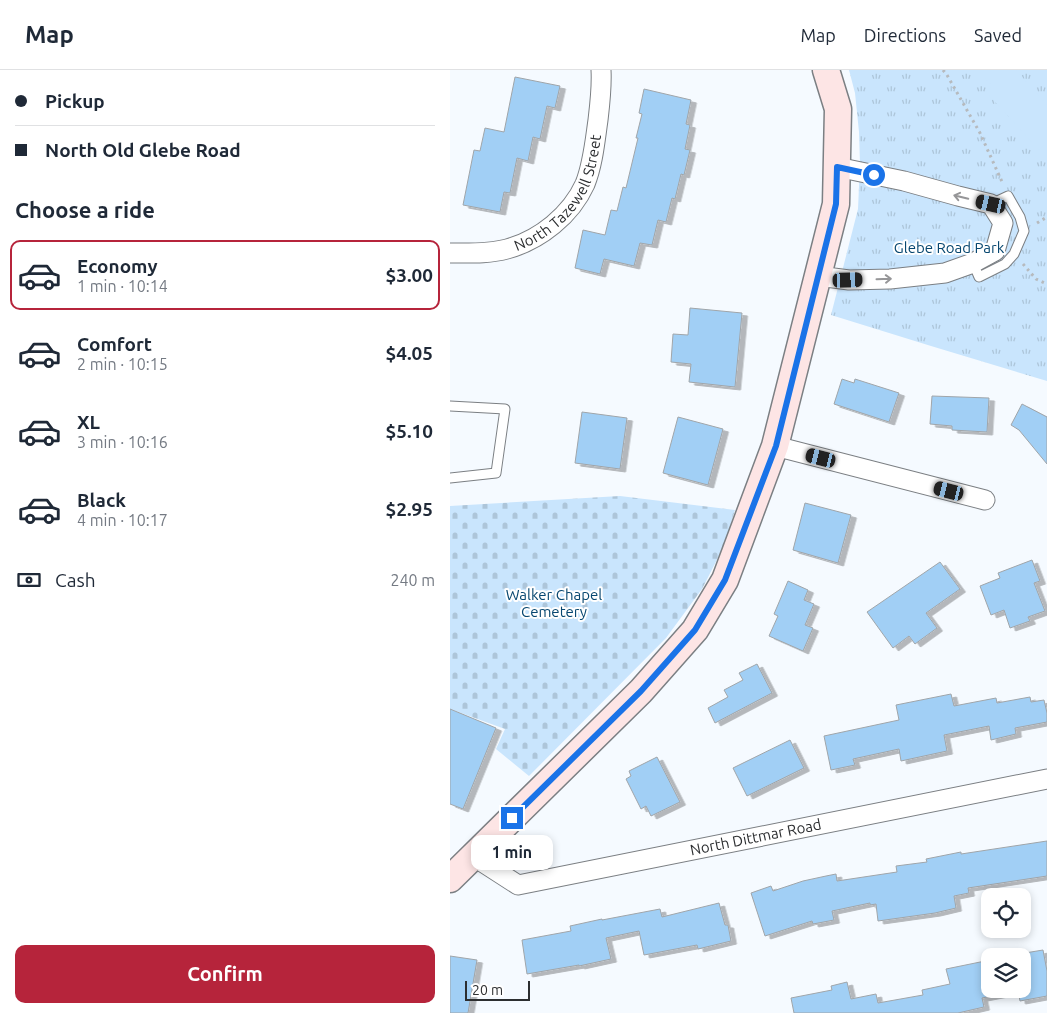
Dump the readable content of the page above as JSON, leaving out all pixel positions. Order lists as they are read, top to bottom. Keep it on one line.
{"streets":{"street":["North Tazewell Street","North Dittmar Road"]},"parks":["Glebe Road Park","Walker Chapel Cemetery"],"scale_bar":"20 m","page":{"header":"Map","nav":["Map","Directions","Saved"],"banner":["Pickup","North Old Glebe Road"],"heading":"Choose a ride","list":[{"name":"Economy","note":"1 min · 10:14","value":"$3.00"},{"name":"Comfort","note":"2 min · 10:15","value":"$4.05"},{"name":"XL","note":"3 min · 10:16","value":"$5.10"},{"name":"Black","note":"4 min · 10:17","value":"$2.95"}],"pay":["Cash","240 m"],"bubble":"1 min","buttons":"Confirm","scale":"20 m"}}
